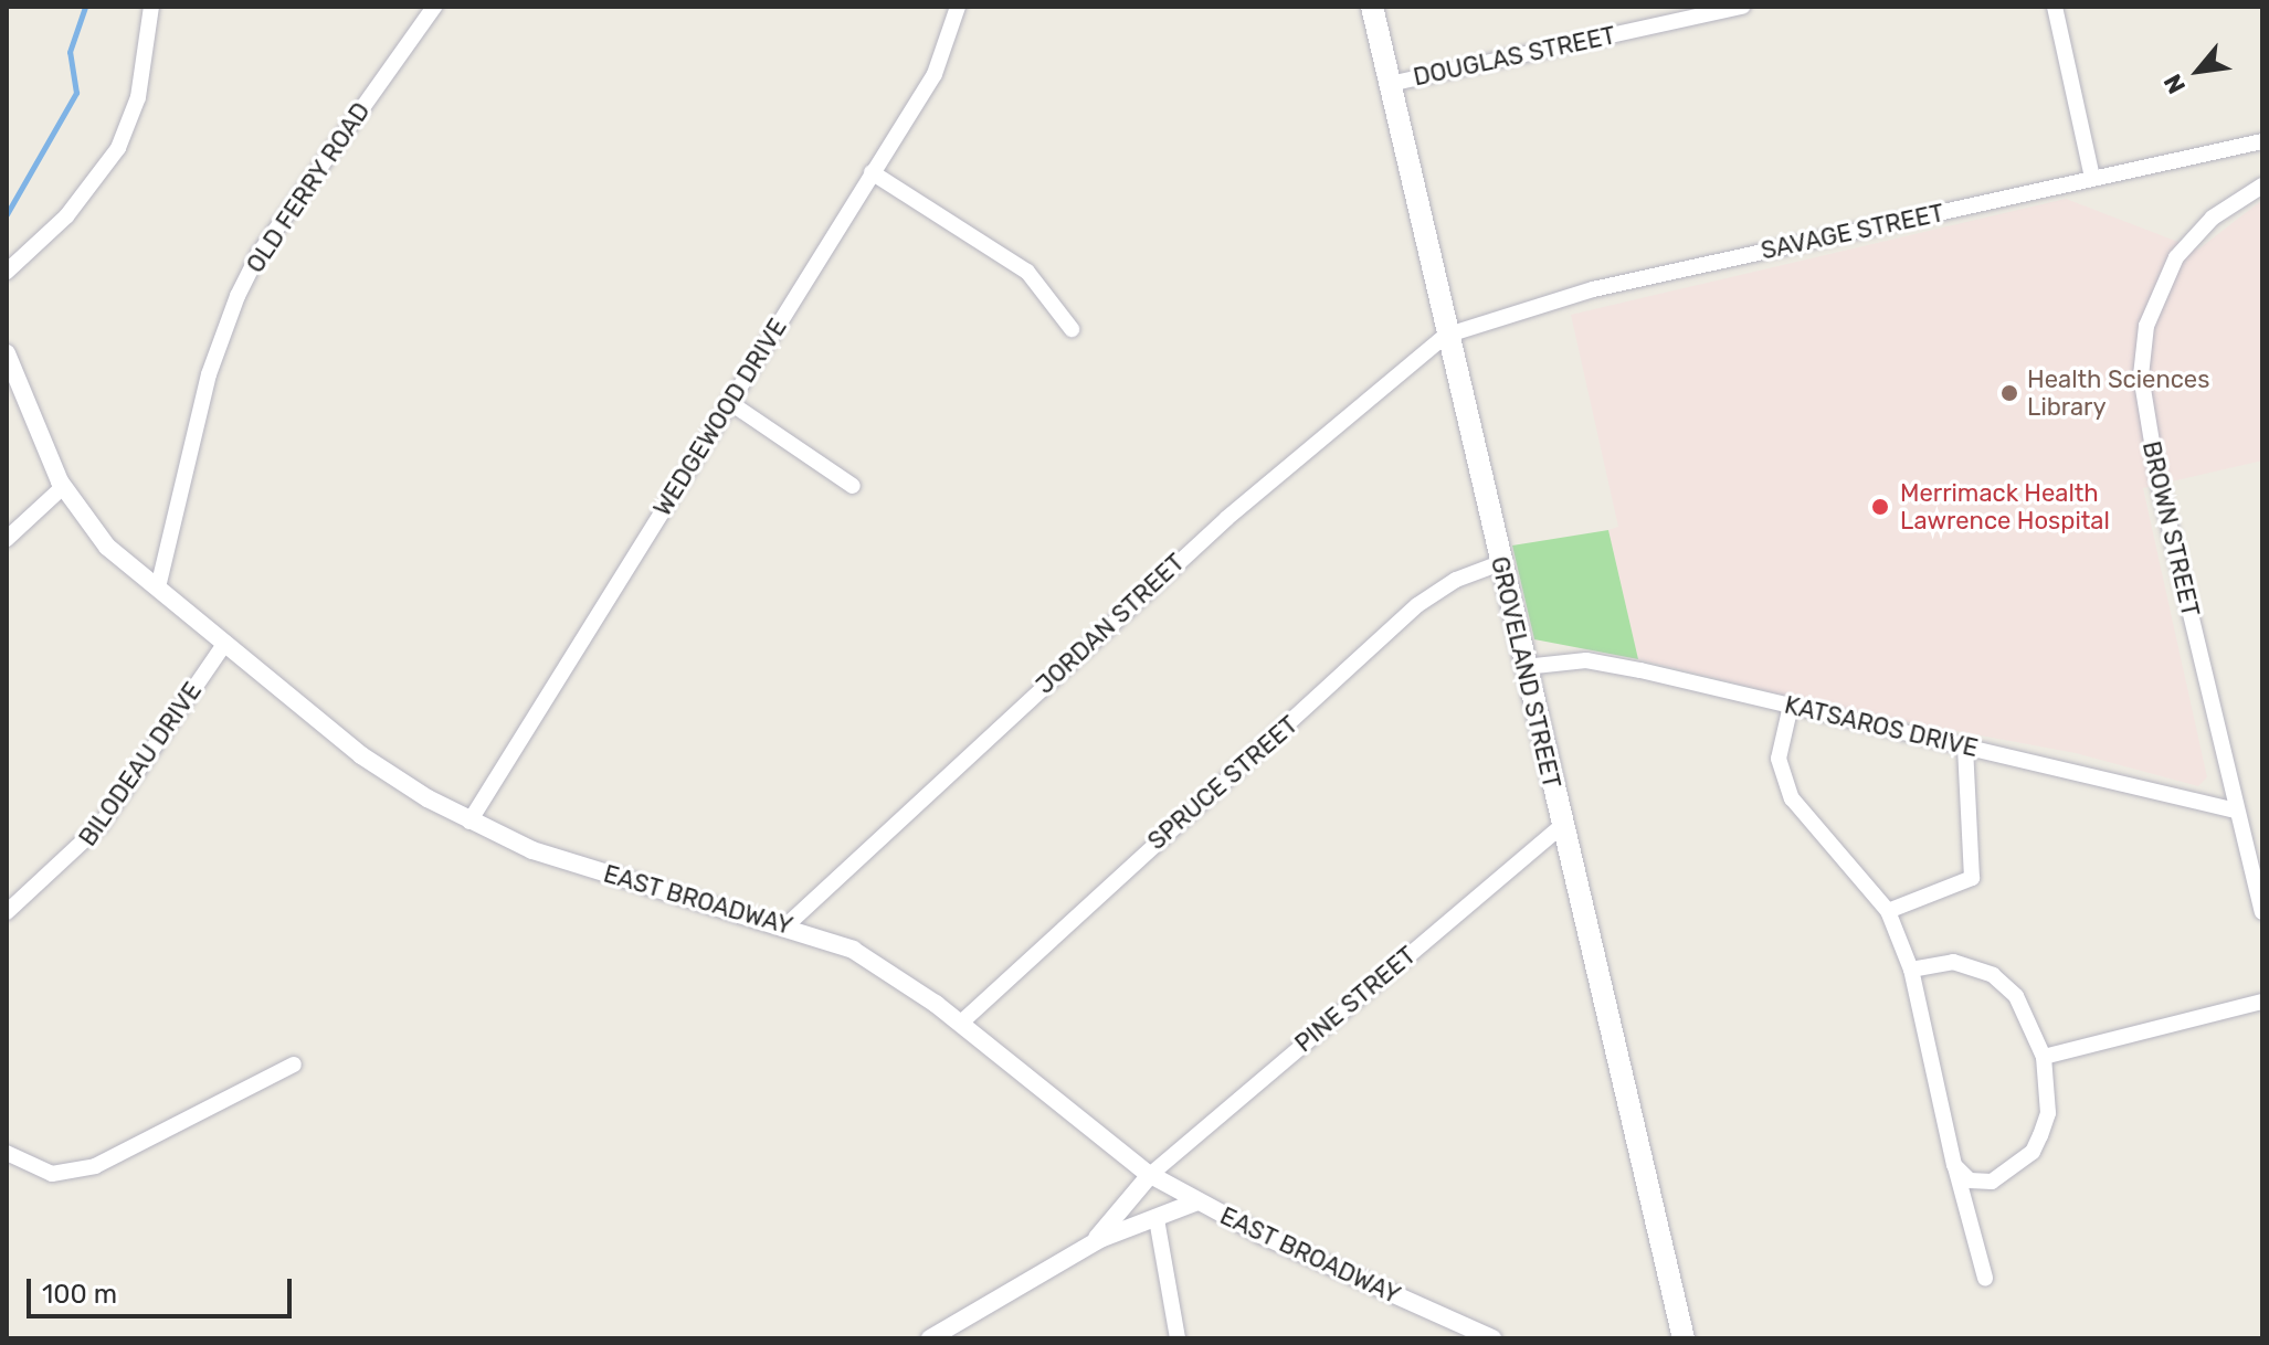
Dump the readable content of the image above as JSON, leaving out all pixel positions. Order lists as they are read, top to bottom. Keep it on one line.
{"streets":{"main road":["GROVELAND STREET"],"street":["DOUGLAS STREET","OLD FERRY ROAD","SAVAGE STREET","WEDGEWOOD DRIVE","BROWN STREET","JORDAN STREET","KATSAROS DRIVE","BILODEAU DRIVE","SPRUCE STREET","EAST BROADWAY","PINE STREET"]},"crossings":[["DOUGLAS STREET","GROVELAND STREET"],["OLD FERRY ROAD","EAST BROADWAY"],["SAVAGE STREET","JORDAN STREET"],["SAVAGE STREET","GROVELAND STREET"],["WEDGEWOOD DRIVE","EAST BROADWAY"],["BROWN STREET","KATSAROS DRIVE"],["JORDAN STREET","GROVELAND STREET"],["JORDAN STREET","EAST BROADWAY"],["GROVELAND STREET","KATSAROS DRIVE"],["GROVELAND STREET","SPRUCE STREET"],["GROVELAND STREET","PINE STREET"],["BILODEAU DRIVE","EAST BROADWAY"],["SPRUCE STREET","EAST BROADWAY"],["EAST BROADWAY","PINE STREET"]],"places":["Health Sciences Library","Merrimack Health Lawrence Hospital"],"scale_bar":"100 m","north":"bottom left"}
